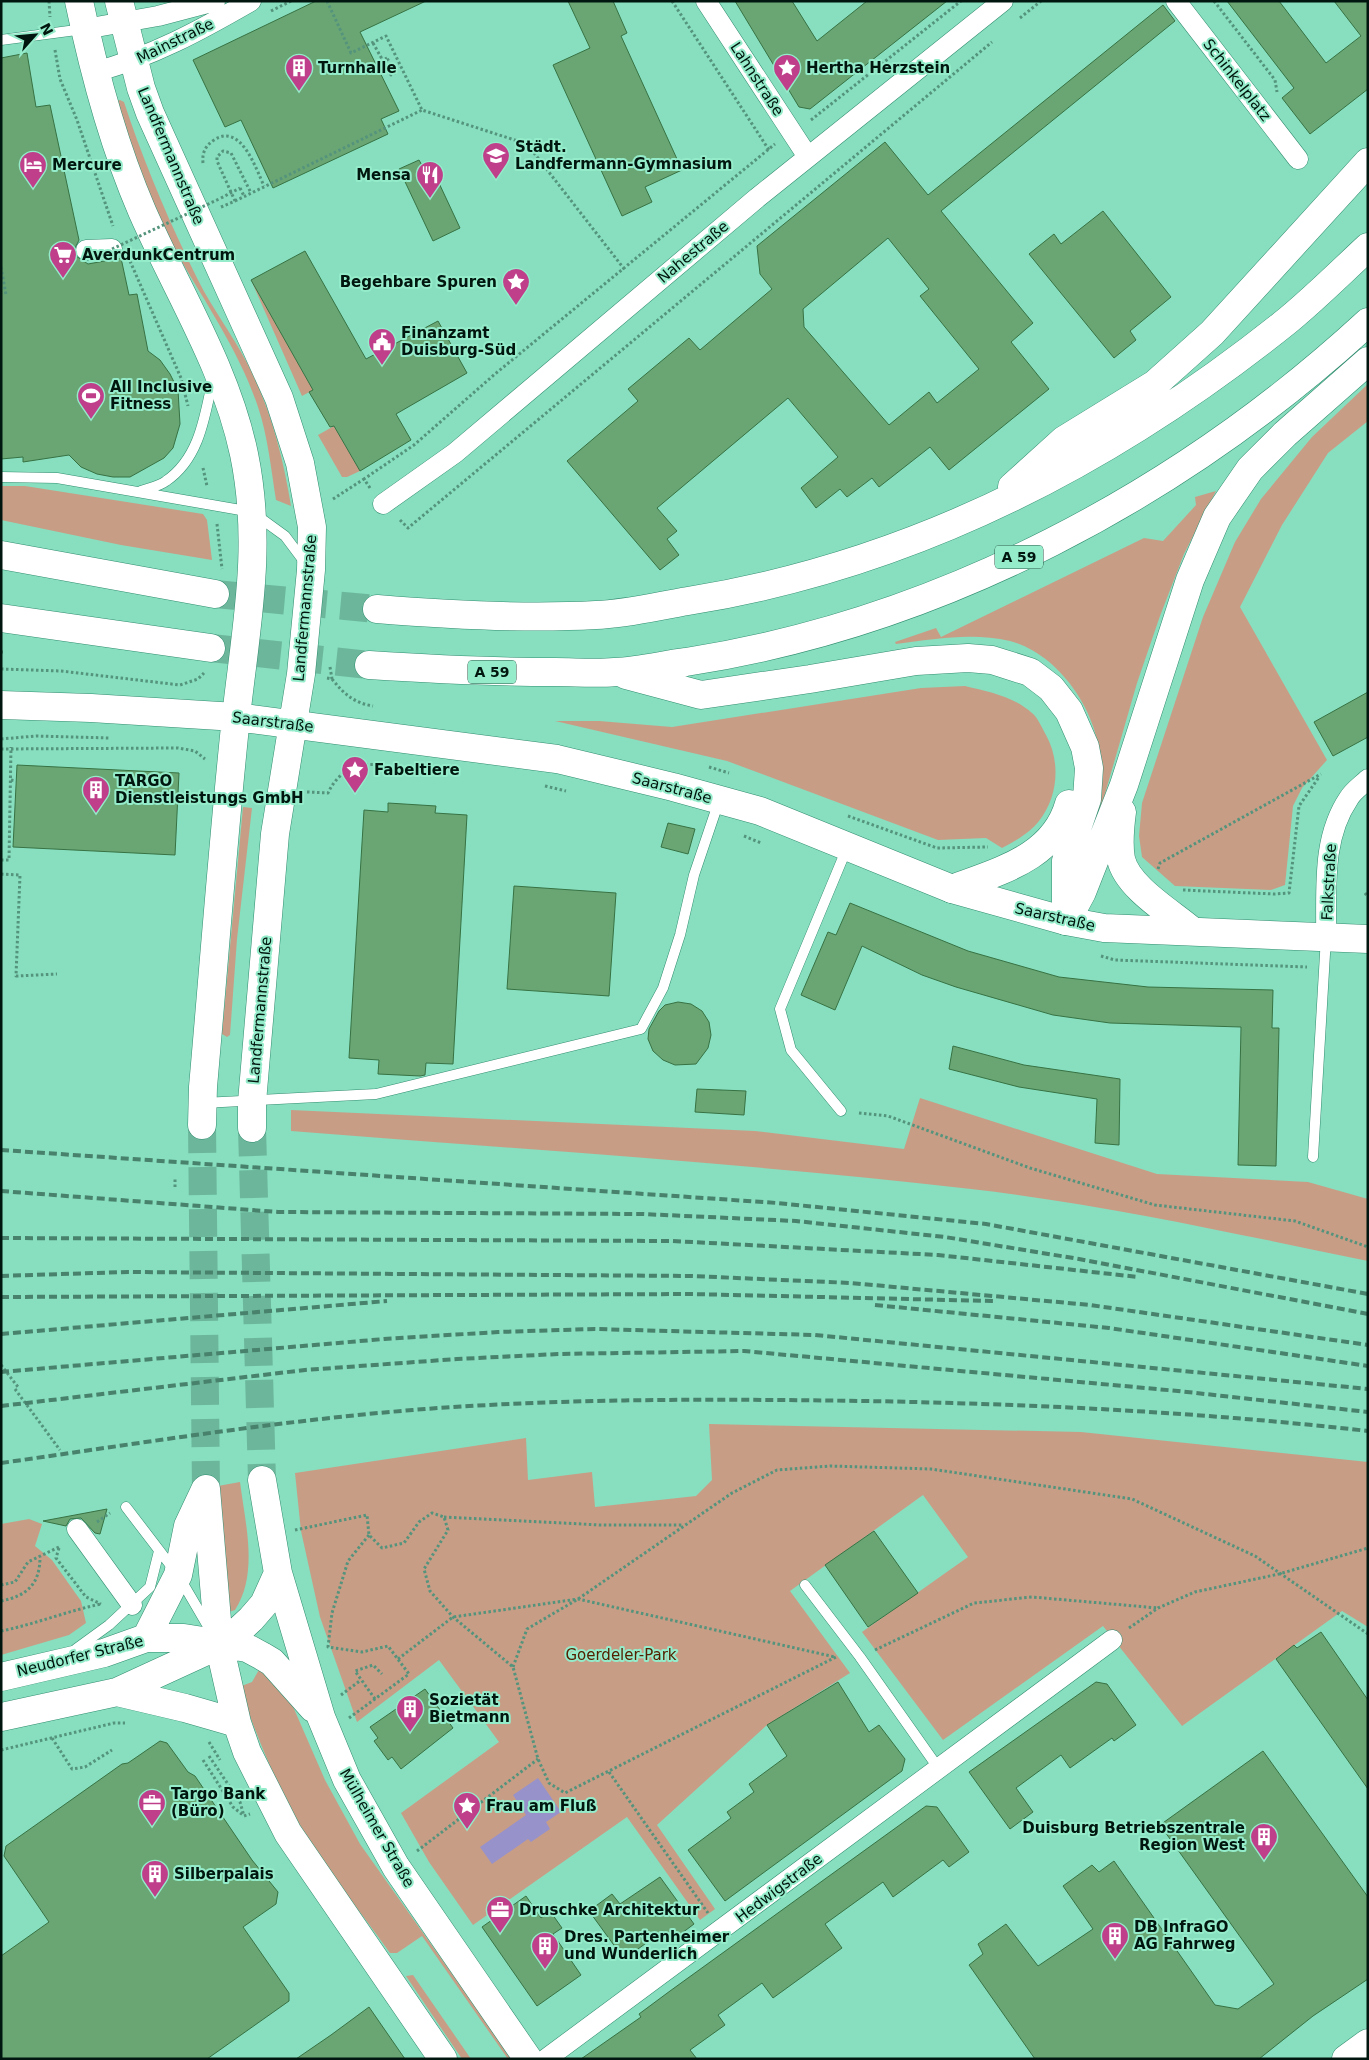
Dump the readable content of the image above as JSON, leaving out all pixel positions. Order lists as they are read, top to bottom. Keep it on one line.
{"streets":{"main road":["Landfermannstraße","A 59","Saarstraße","Neudorfer Straße","Mülheimer Straße"],"street":["Mainstraße","Lahnstraße","Schinkelplatz","Nahestraße","Falkstraße","Hedwigstraße"]},"crossings":[["Mainstraße","Landfermannstraße"],["Lahnstraße","Nahestraße"],["Landfermannstraße","Saarstraße"],["Saarstraße","Falkstraße"],["Neudorfer Straße","Mülheimer Straße"]],"parks":["Goerdeler-Park"],"places":{"building":["Turnhalle","TARGO Dienstleistungs GmbH","Sozietät Bietmann","Duisburg Betriebszentrale Region West","Silberpalais","DB InfraGO AG Fahrweg","Dres. Partenheimer und Wunderlich"],"place":["Hertha Herzstein","Begehbare Spuren","Fabeltiere","Frau am Fluß"],"school or university":["Städt. Landfermann-Gymnasium"],"hotel":["Mercure"],"restaurant":["Mensa"],"supermarket":["AverdunkCentrum"],"public building":["Finanzamt Duisburg-Süd"],"sports":["All Inclusive Fitness"],"office":["Targo Bank (Büro)","Druschke Architektur"]},"north":"top right"}
